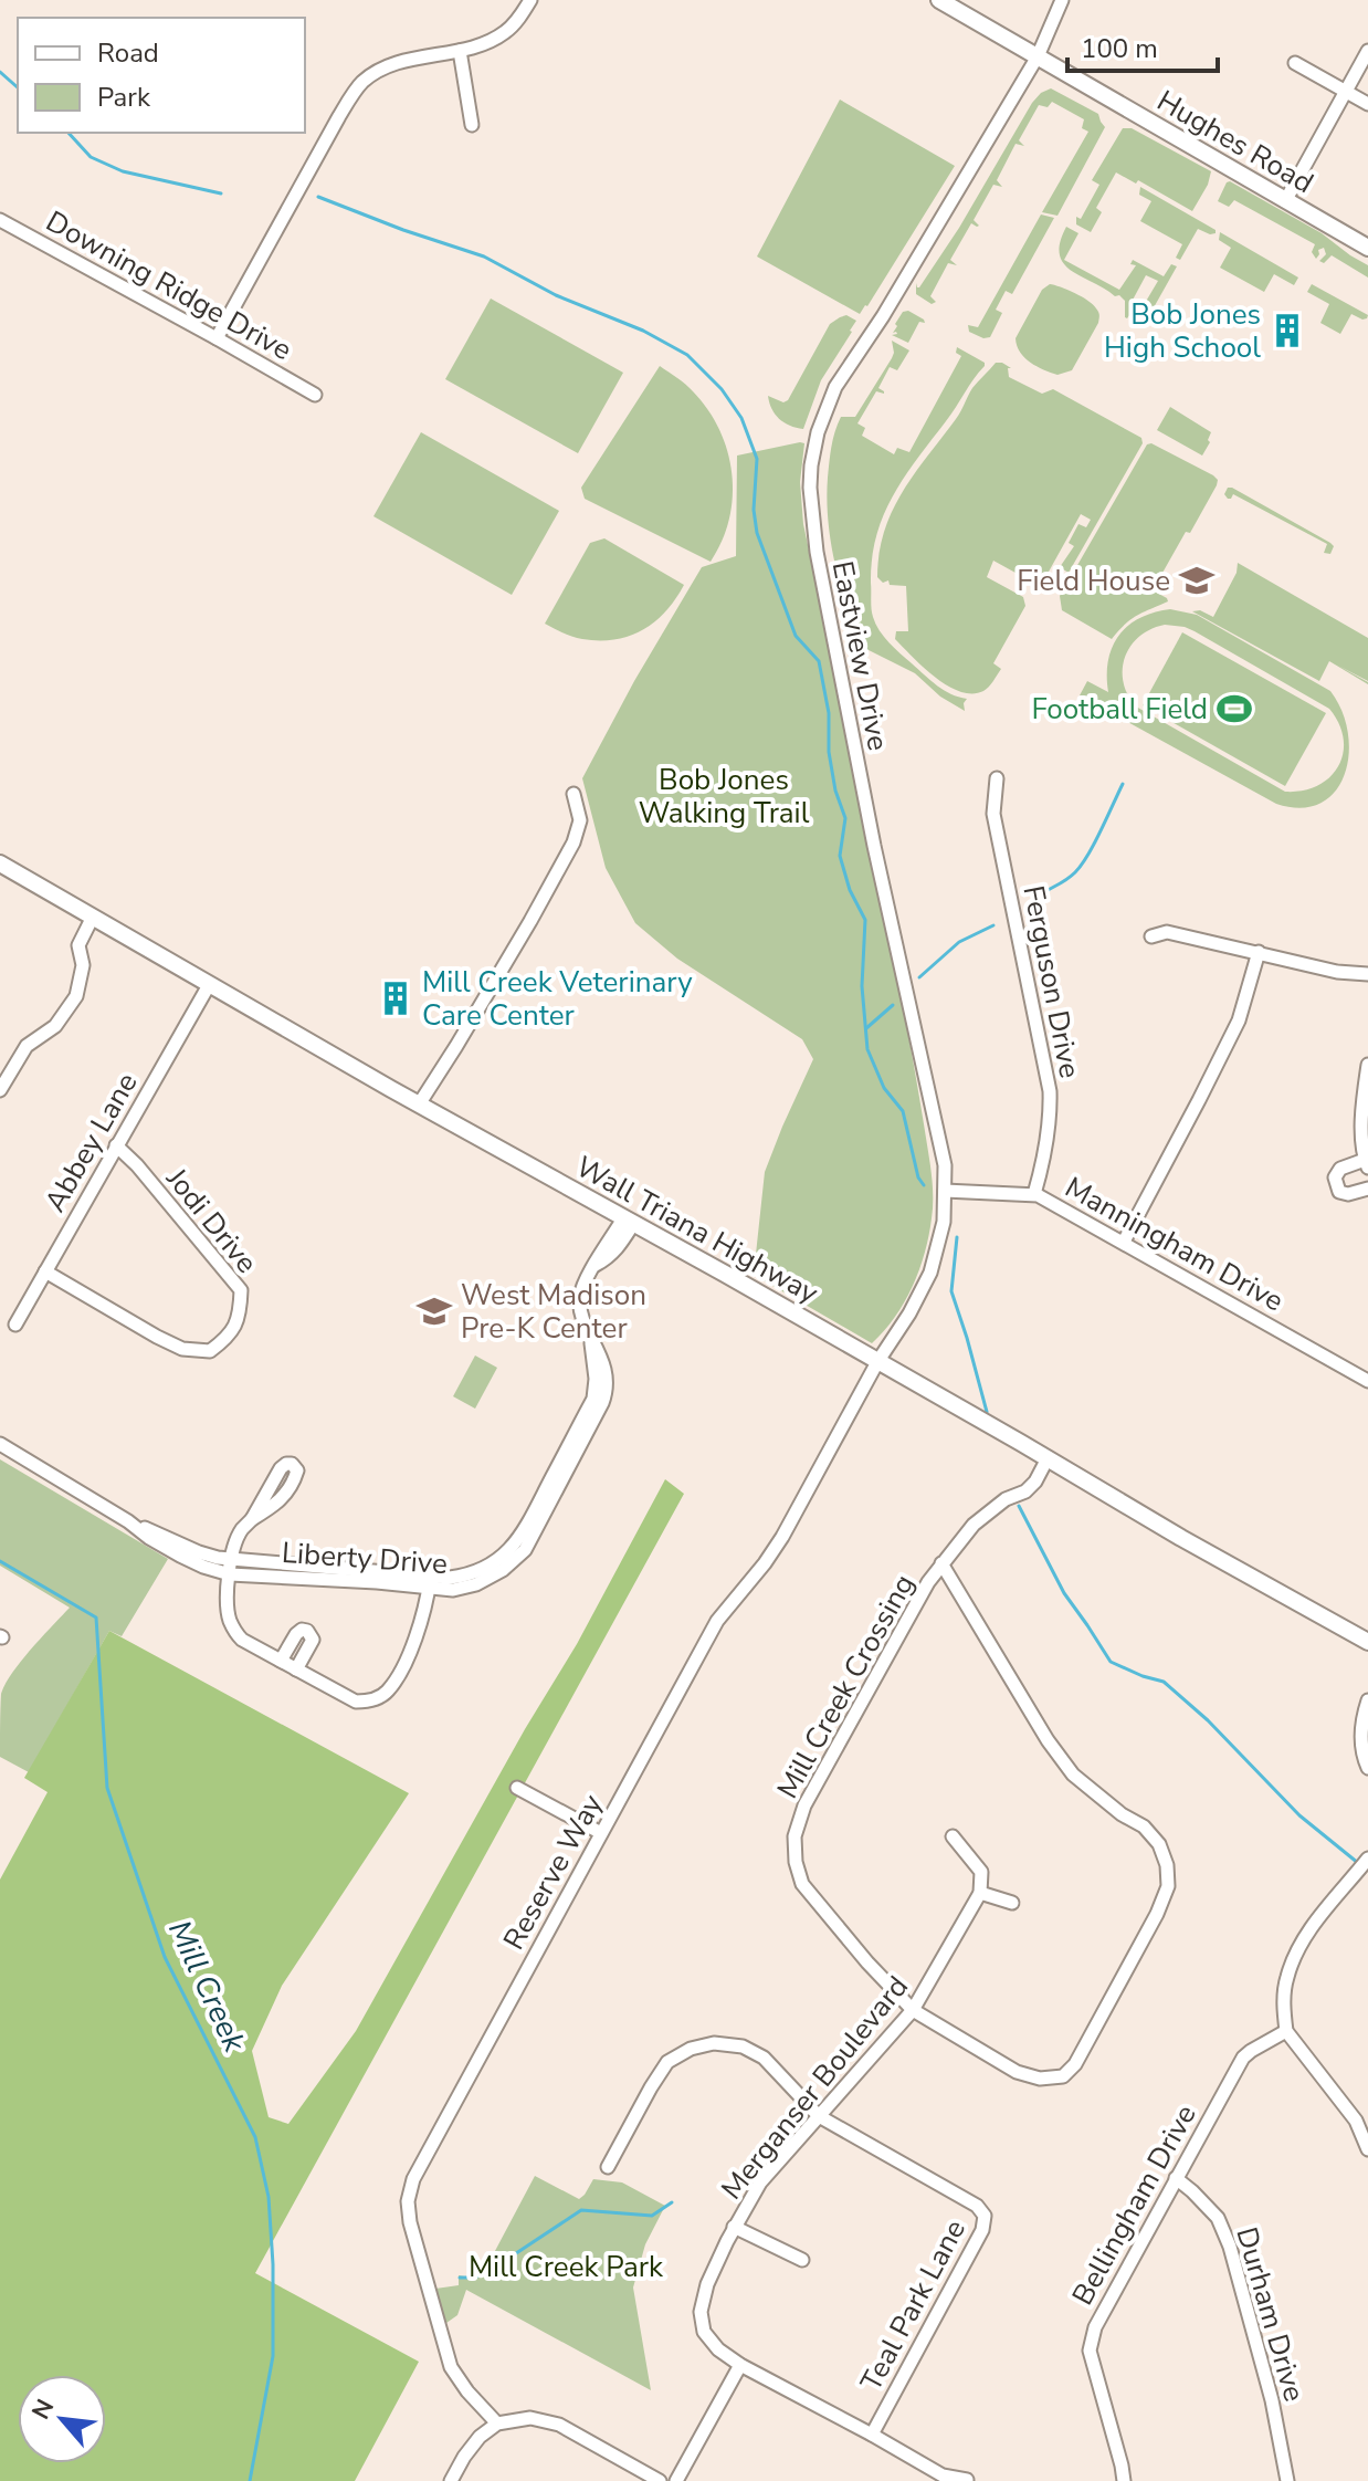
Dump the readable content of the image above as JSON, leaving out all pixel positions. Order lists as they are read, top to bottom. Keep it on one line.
{"streets":{"main road":["Hughes Road","Wall Triana Highway"],"street":["Downing Ridge Drive","Eastview Drive","Ferguson Drive","Abbey Lane","Jodi Drive","Manningham Drive","Liberty Drive","Mill Creek Crossing","Reserve Way","Merganser Boulevard","Bellingham Drive","Teal Park Lane","Durham Drive"]},"crossings":[["Hughes Road","Eastview Drive"],["Eastview Drive","Wall Triana Highway"],["Eastview Drive","Manningham Drive"],["Eastview Drive","Reserve Way"],["Ferguson Drive","Manningham Drive"],["Abbey Lane","Jodi Drive"],["Abbey Lane","Wall Triana Highway"],["Wall Triana Highway","Liberty Drive"],["Wall Triana Highway","Mill Creek Crossing"],["Wall Triana Highway","Reserve Way"],["Mill Creek Crossing","Merganser Boulevard"],["Merganser Boulevard","Teal Park Lane"],["Bellingham Drive","Durham Drive"]],"water":["Mill Creek"],"parks":["Bob Jones Walking Trail","Mill Creek Park"],"places":{"building":["Bob Jones High School","Mill Creek Veterinary Care Center"],"school or university":["Field House","West Madison Pre-K Center"],"sports":["Football Field"]},"legend":["Road","Park"],"scale_bar":"100 m","north":"top left"}
